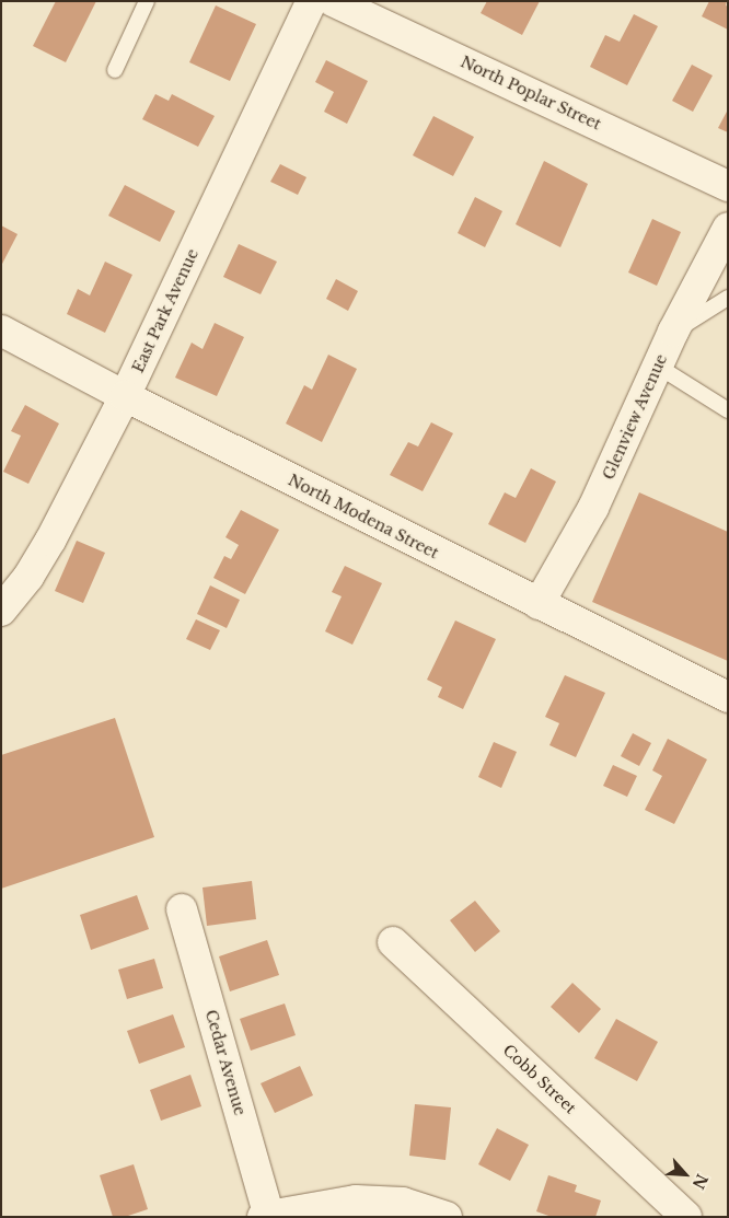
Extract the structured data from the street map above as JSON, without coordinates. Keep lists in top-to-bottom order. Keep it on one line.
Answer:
{"streets":{"street":["North Poplar Street","East Park Avenue","Glenview Avenue","North Modena Street","Cedar Avenue","Cobb Street"]},"crossings":[["East Park Avenue","North Modena Street"],["Glenview Avenue","North Modena Street"]],"north":"bottom right"}
